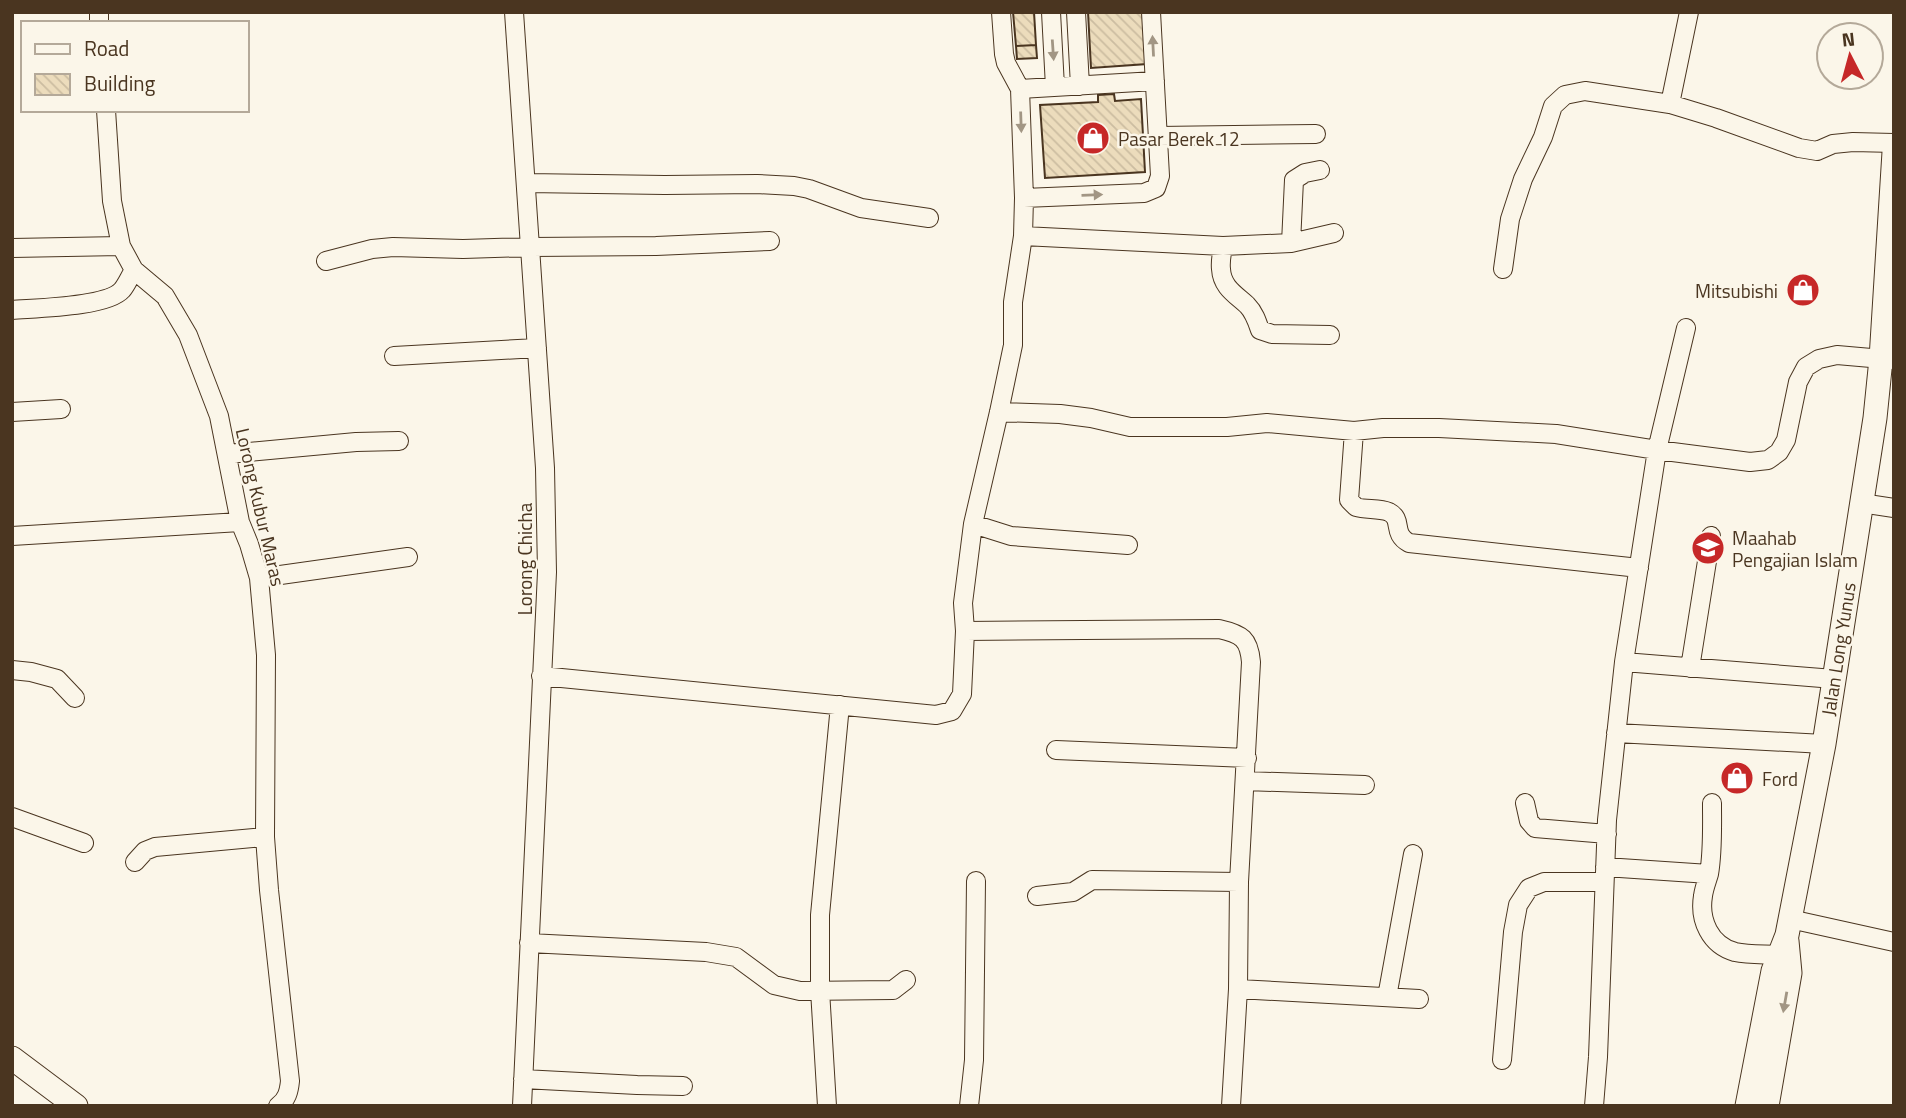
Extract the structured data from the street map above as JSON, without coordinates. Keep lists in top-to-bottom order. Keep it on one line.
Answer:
{"streets":{"main road":["Jalan Long Yunus"],"street":["Lorong Kubur Maras","Lorong Chicha"]},"places":{"shop":["Pasar Berek 12","Mitsubishi","Ford"],"school or university":["Maahab Pengajian Islam"]},"legend":["Road","Building"],"north":"top"}
